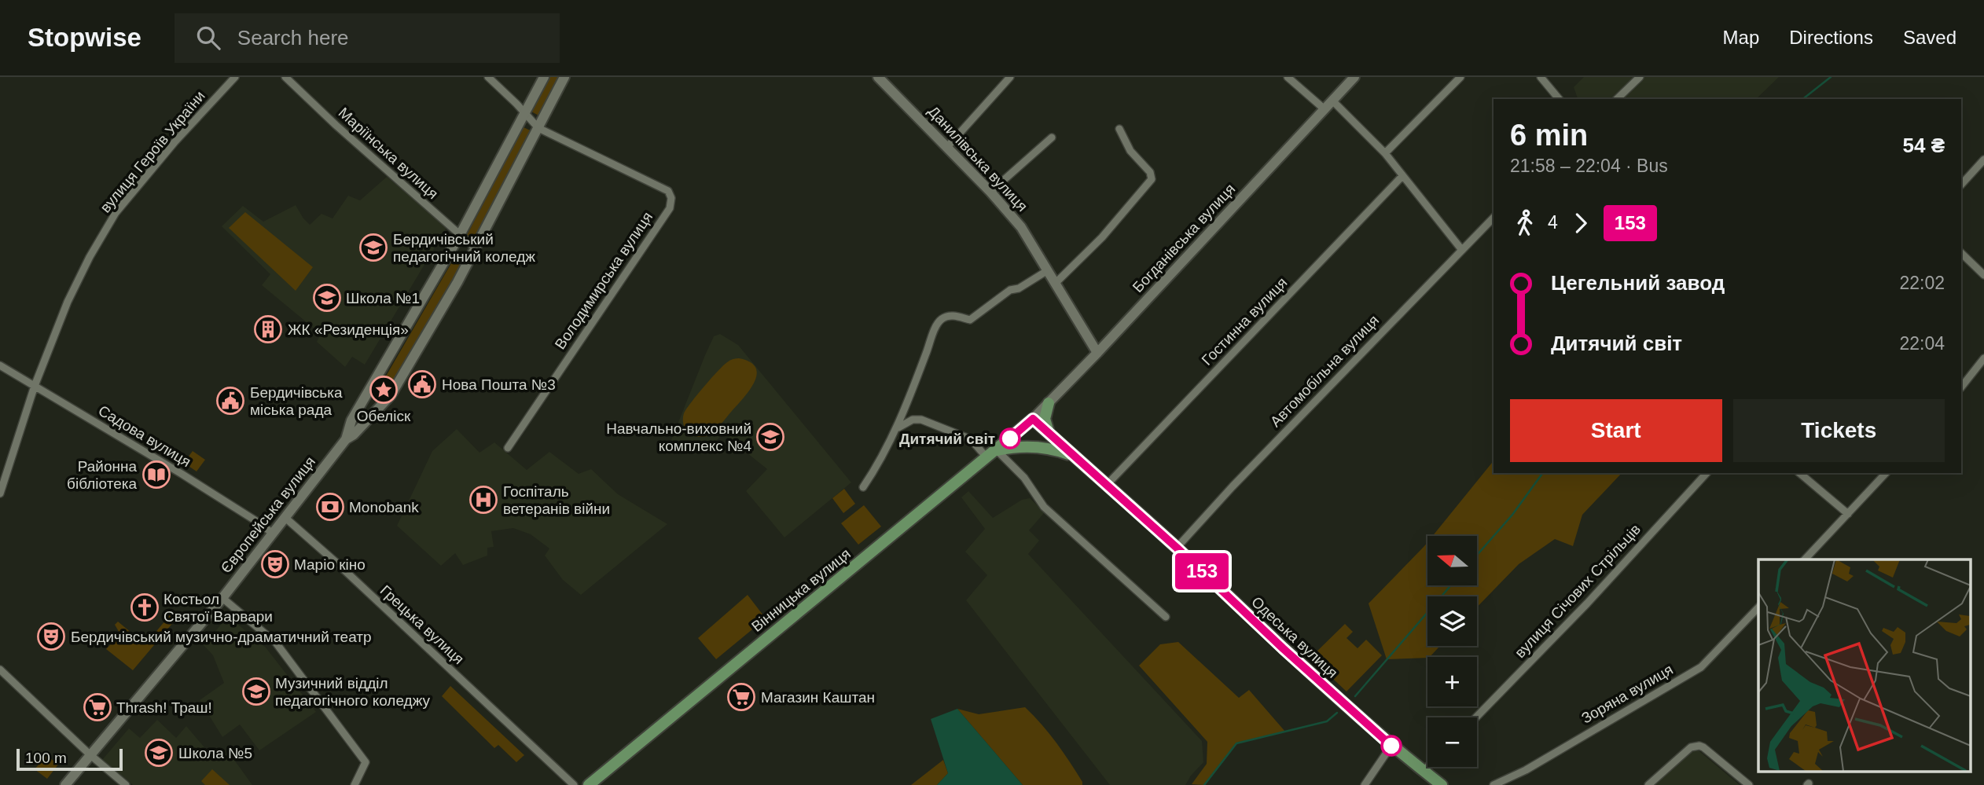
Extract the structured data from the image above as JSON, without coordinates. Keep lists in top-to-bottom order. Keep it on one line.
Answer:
{"streets":{"main road":["Вінницька вулиця","Одеська вулиця"],"street":["вулиця Героїв України","Маріїнська вулиця","Данилівська вулиця","Богданівська вулиця","Володимирська вулиця","Гостинна вулиця","Автомобільна вулиця","Садова вулиця","Європейська вулиця","вулиця Січових Стрільців","Грецька вулиця","Зоряна вулиця"]},"crossings":[["вулиця Героїв України","Садова вулиця"],["Маріїнська вулиця","Європейська вулиця"],["Данилівська вулиця","Богданівська вулиця"],["Богданівська вулиця","Вінницька вулиця"],["Богданівська вулиця","Одеська вулиця"],["Володимирська вулиця","Європейська вулиця"],["Гостинна вулиця","Одеська вулиця"],["Автомобільна вулиця","Одеська вулиця"],["Садова вулиця","Європейська вулиця"],["Європейська вулиця","Грецька вулиця"],["Вінницька вулиця","Одеська вулиця"]],"places":{"school or university":["Бердичівський педагогічний коледж","Школа №1","Навчально-виховний комплекс №4","Музичний відділ педагогічного коледжу","Школа №5"],"building":["ЖК «Резиденція»"],"public building":["Нова Пошта №3","Бердичівська міська рада"],"place":["Обеліск"],"other":["Дитячий світ"],"library":["Районна бібліотека"],"hospital":["Госпіталь ветеранів війни"],"bank":["Monobank"],"theatre":["Маріо кіно","Бердичівський музично-драматичний театр"],"church":["Костьол Святої Варвари"],"supermarket":["Магазин Каштан","Thrash! Траш!"]},"lines":["bus line 153"],"scale_bar":"100 m","north":"left","page":{"header":"Stopwise","search":"Search here","nav":["Map","Directions","Saved"],"on_map":"153","heading":["6 min","21:58 – 22:04 · Bus","54 ₴"],"legs":["4","153"],"list":[{"name":"Цегельний завод","value":"22:02"},{"name":"Дитячий світ","value":"22:04"}],"buttons":["Start","Tickets"],"map_buttons":["+","−"],"scale":"100 m"}}
